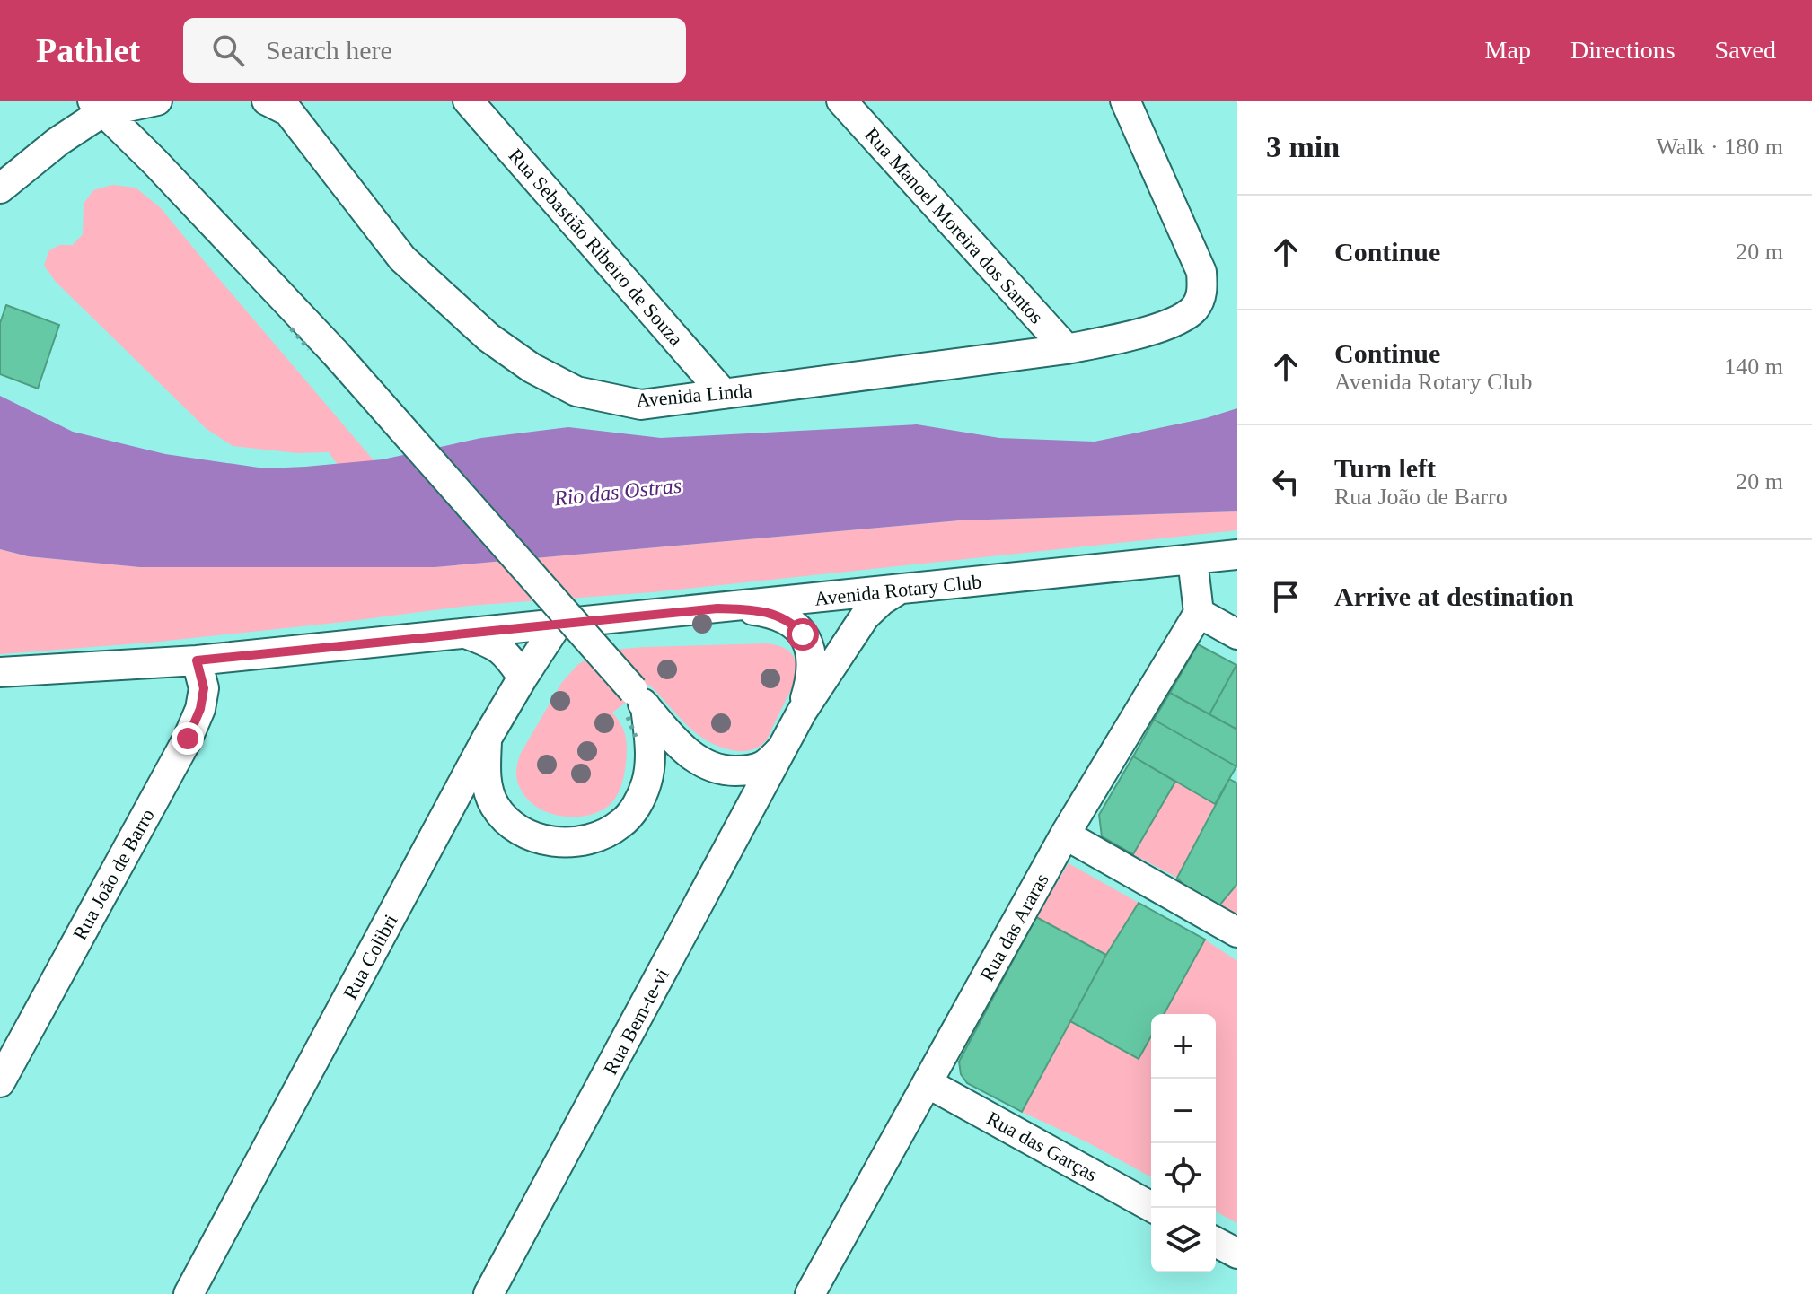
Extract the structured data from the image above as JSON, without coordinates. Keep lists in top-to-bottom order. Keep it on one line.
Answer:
{"streets":{"street":["Rua Manoel Moreira dos Santos","Rua Sebastião Ribeiro de Souza","Avenida Linda","Avenida Rotary Club","Rua João de Barro","Rua das Araras","Rua Colibri","Rua Bem-te-vi","Rua das Garças"]},"crossings":[["Rua Manoel Moreira dos Santos","Avenida Linda"],["Rua Sebastião Ribeiro de Souza","Avenida Linda"],["Avenida Rotary Club","Rua João de Barro"],["Avenida Rotary Club","Rua Colibri"],["Rua das Araras","Rua das Garças"]],"water":["Rio das Ostras"],"page":{"header":"Pathlet","search":"Search here","nav":["Map","Directions","Saved"],"heading":["3 min","Walk · 180 m"],"list":[["Continue","20 m"],["Continue","Avenida Rotary Club","140 m"],["Turn left","Rua João de Barro","20 m"],"Arrive at destination"],"map_buttons":["+","−"]}}
